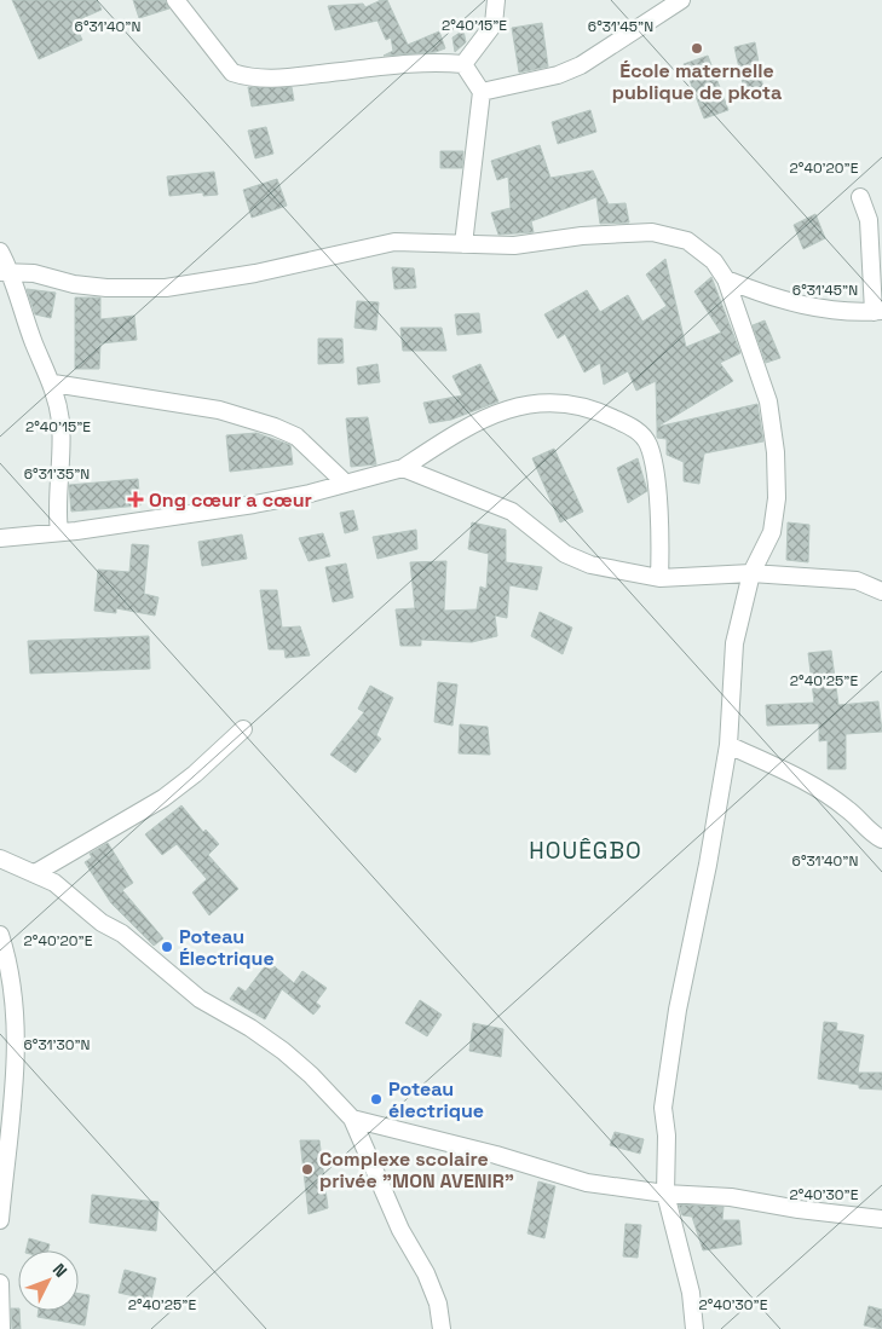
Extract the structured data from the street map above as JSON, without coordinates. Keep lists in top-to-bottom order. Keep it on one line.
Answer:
{"districts":["HOUÊGBO"],"places":{"other":["École maternelle publique de pkota","Poteau Électrique","Poteau électrique","Complexe scolaire privée \"MON AVENIR\""],"health":["Ong cœur a cœur"]},"north":"top right","coordinates":["2°40'15\"E","6°31'40\"N","6°31'45\"N","2°40'20\"E","6°31'35\"N","2°40'25\"E","6°31'30\"N","2°40'30\"E"]}
